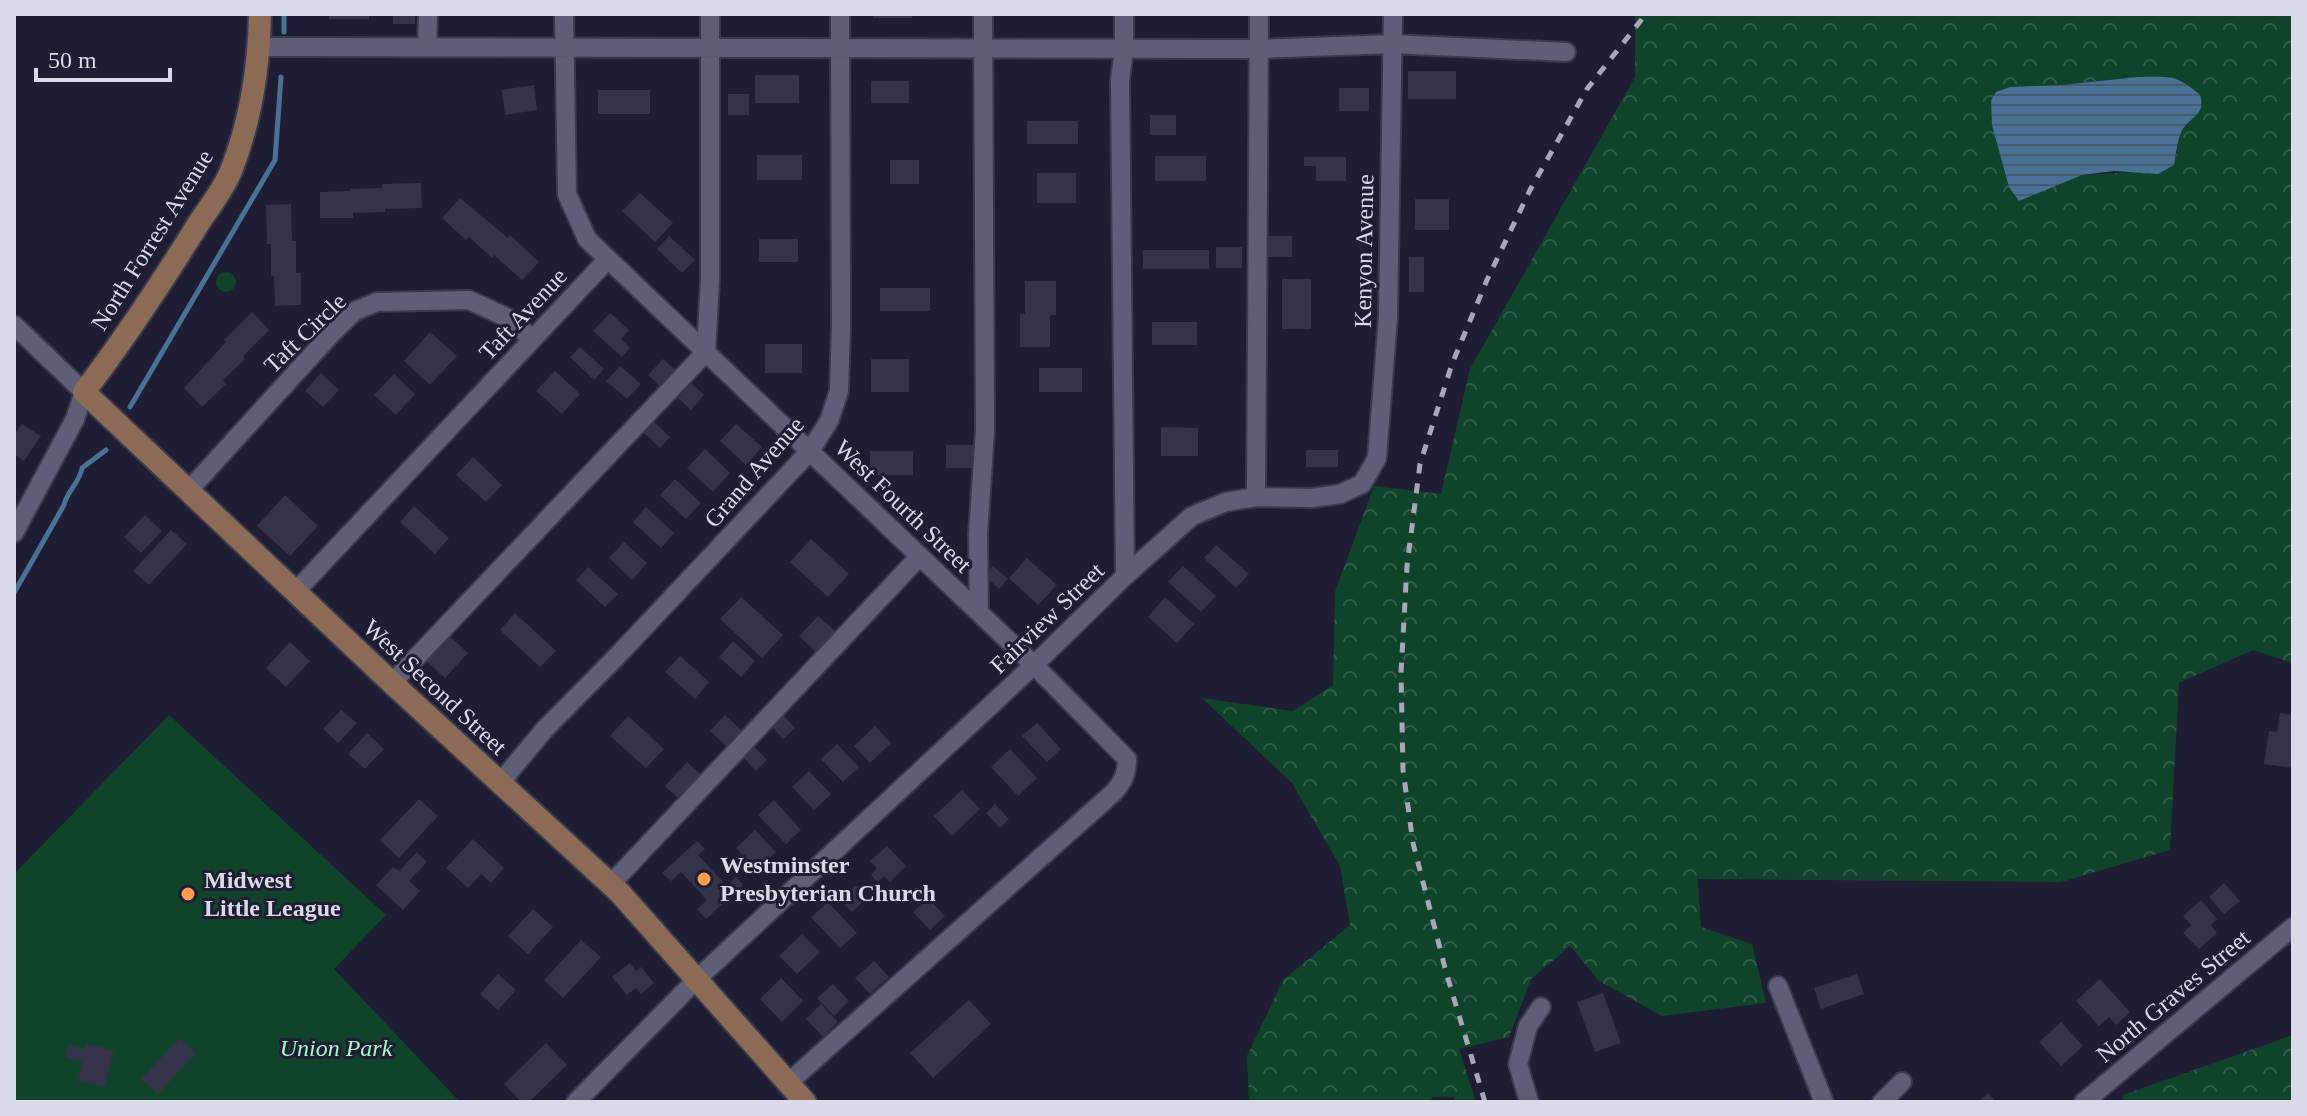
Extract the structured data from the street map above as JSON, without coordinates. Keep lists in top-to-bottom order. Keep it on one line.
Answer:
{"streets":{"main road":["North Forrest Avenue","West Second Street"],"street":["Kenyon Avenue","Taft Avenue","Taft Circle","Grand Avenue","West Fourth Street","Fairview Street","North Graves Street"]},"crossings":[["North Forrest Avenue","West Second Street"],["Taft Avenue","Taft Circle"],["Taft Avenue","West Fourth Street"],["Taft Avenue","West Second Street"],["Taft Circle","West Second Street"],["Grand Avenue","West Fourth Street"],["Grand Avenue","West Second Street"],["West Fourth Street","Fairview Street"],["West Fourth Street","West Second Street"],["Fairview Street","West Second Street"]],"parks":["Union Park"],"places":["Westminster Presbyterian Church","Midwest Little League"],"scale_bar":"50 m"}
